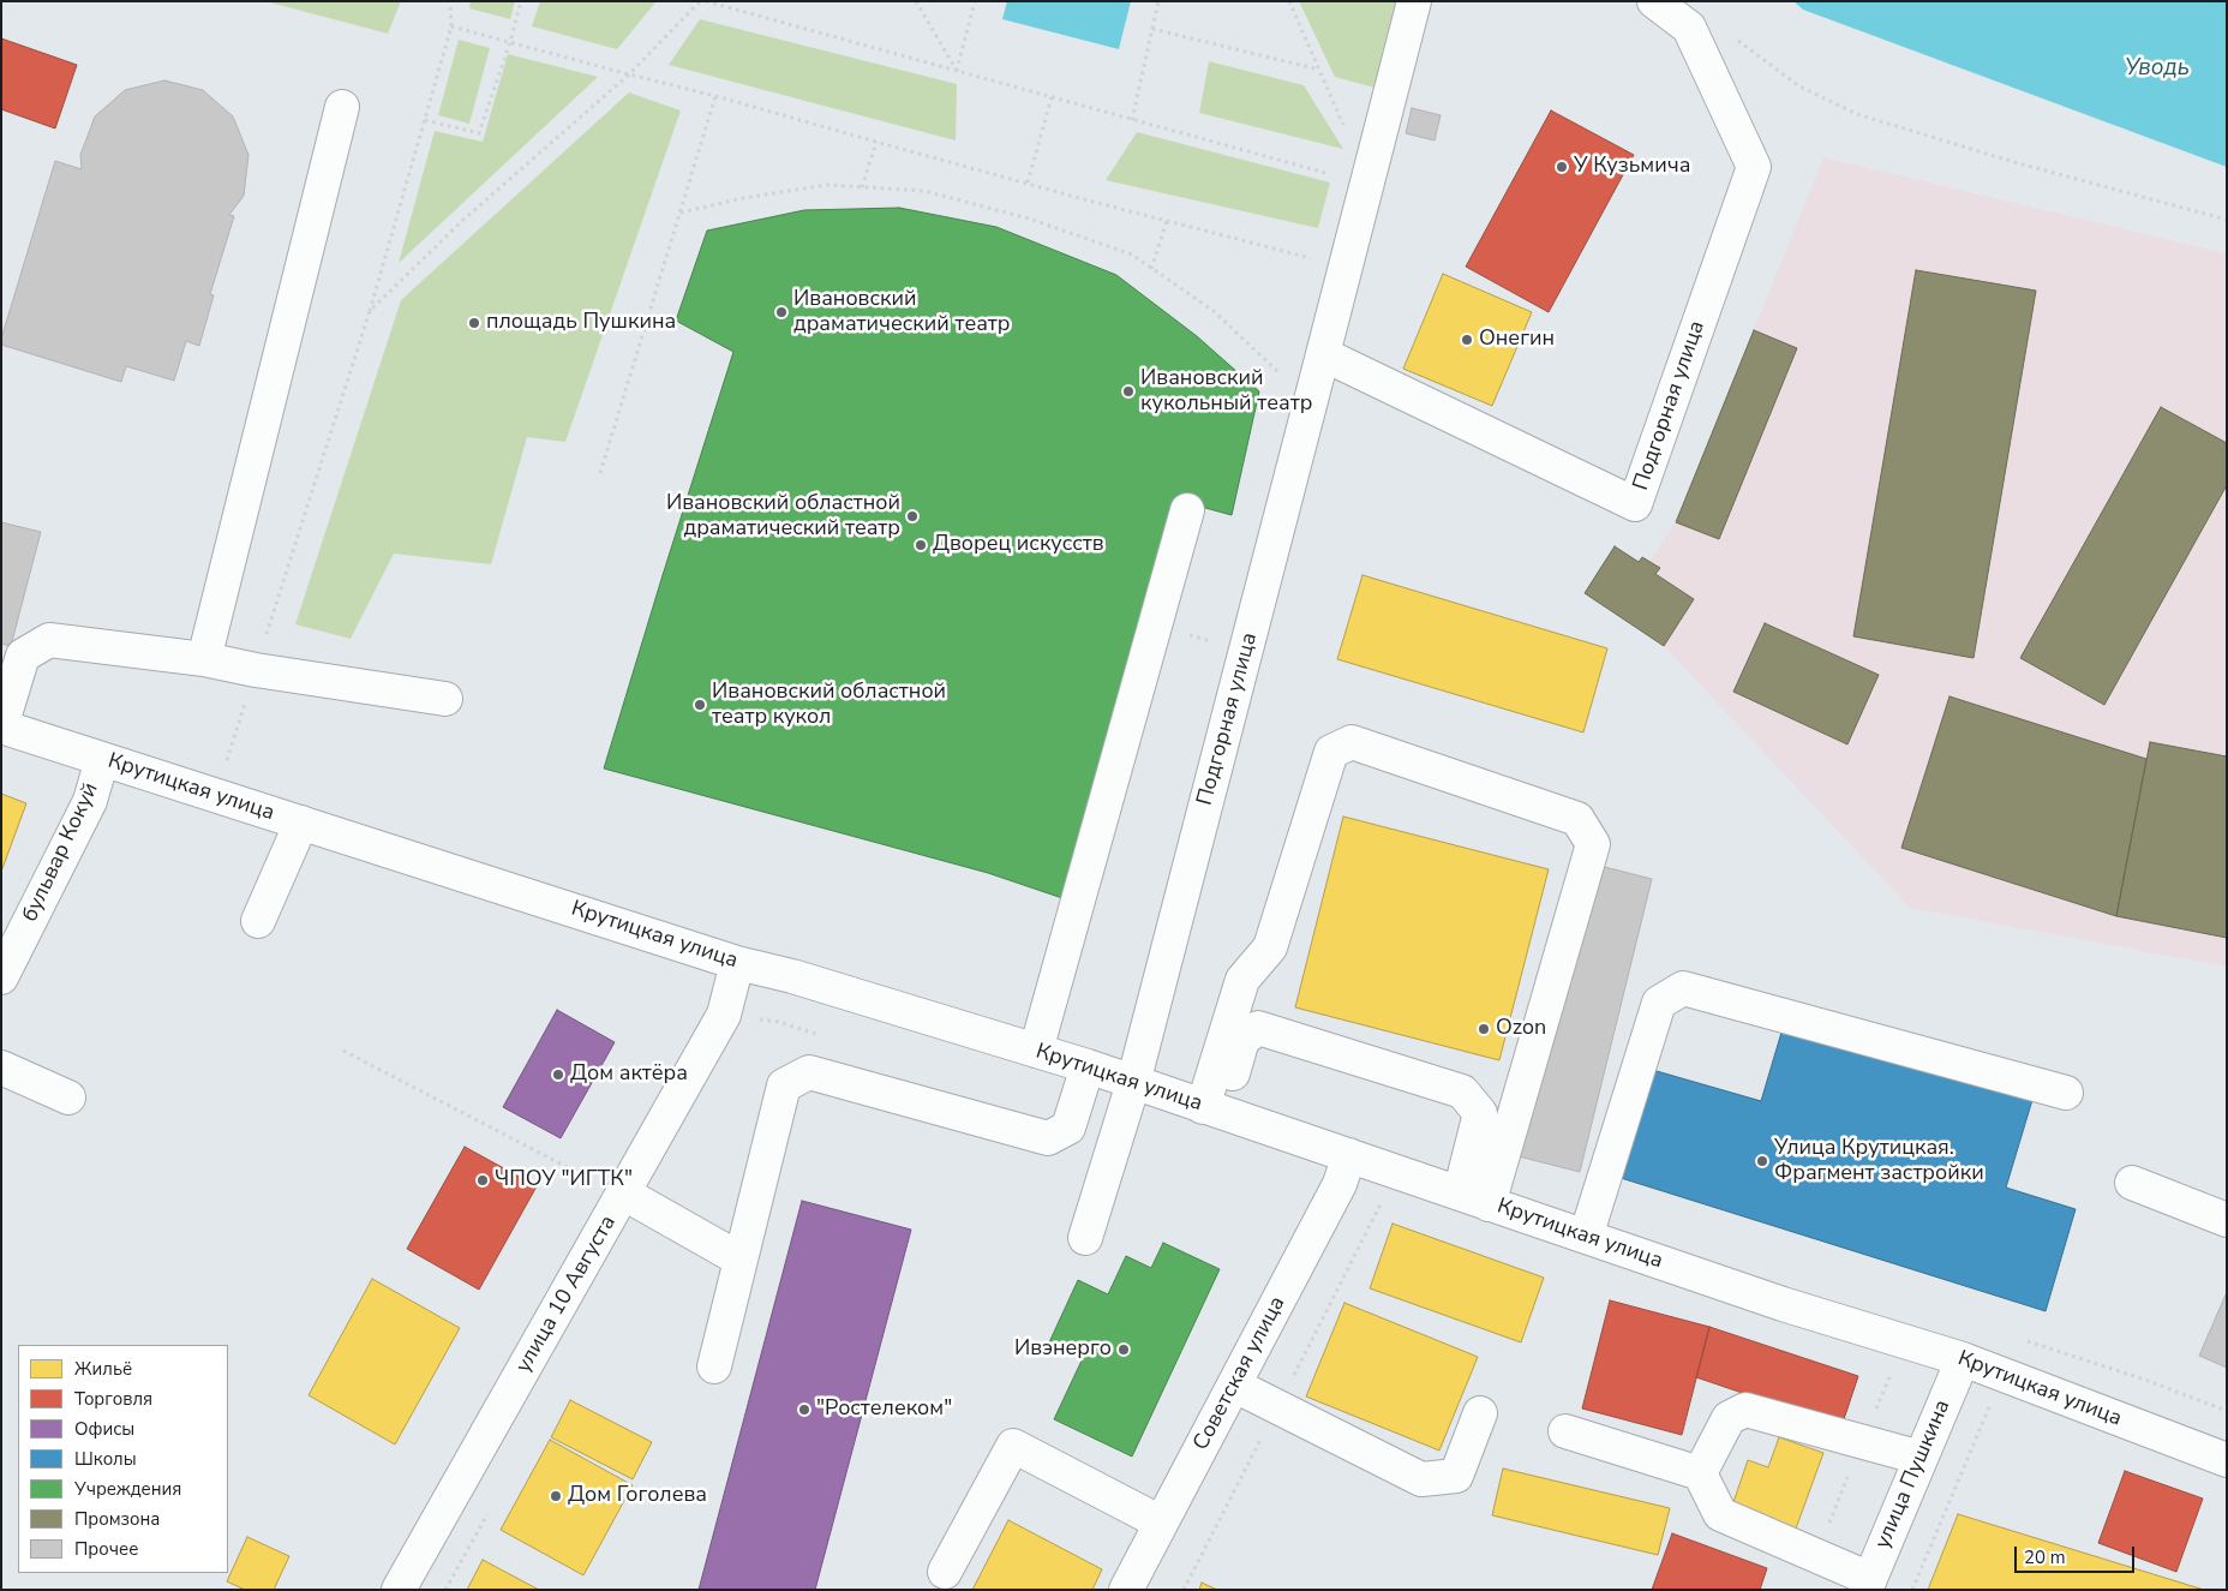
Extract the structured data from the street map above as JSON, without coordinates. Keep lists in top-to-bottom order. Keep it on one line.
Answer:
{"streets":{"street":["Подгорная улица","Крутицкая улица","бульвар Кокуй","улица 10 Августа","Советская улица","улица Пушкина"]},"crossings":[["Подгорная улица","Крутицкая улица"],["Крутицкая улица","бульвар Кокуй"],["Крутицкая улица","улица 10 Августа"],["Крутицкая улица","Советская улица"],["Крутицкая улица","улица Пушкина"]],"water":["Уводь"],"places":["У Кузьмича","Ивановский драматический театр","площадь Пушкина","Онегин","Ивановский кукольный театр","Ивановский областной драматический театр","Дворец искусств","Ивановский областной театр кукол","Ozon","Дом актёра","Улица Крутицкая. Фрагмент застройки","ЧПОУ \"ИГТК\"","Ивэнерго","\"Ростелеком\"","Дом Гоголева"],"legend":["Жильё","Торговля","Офисы","Школы","Учреждения","Промзона","Прочее"],"scale_bar":"20 m"}
